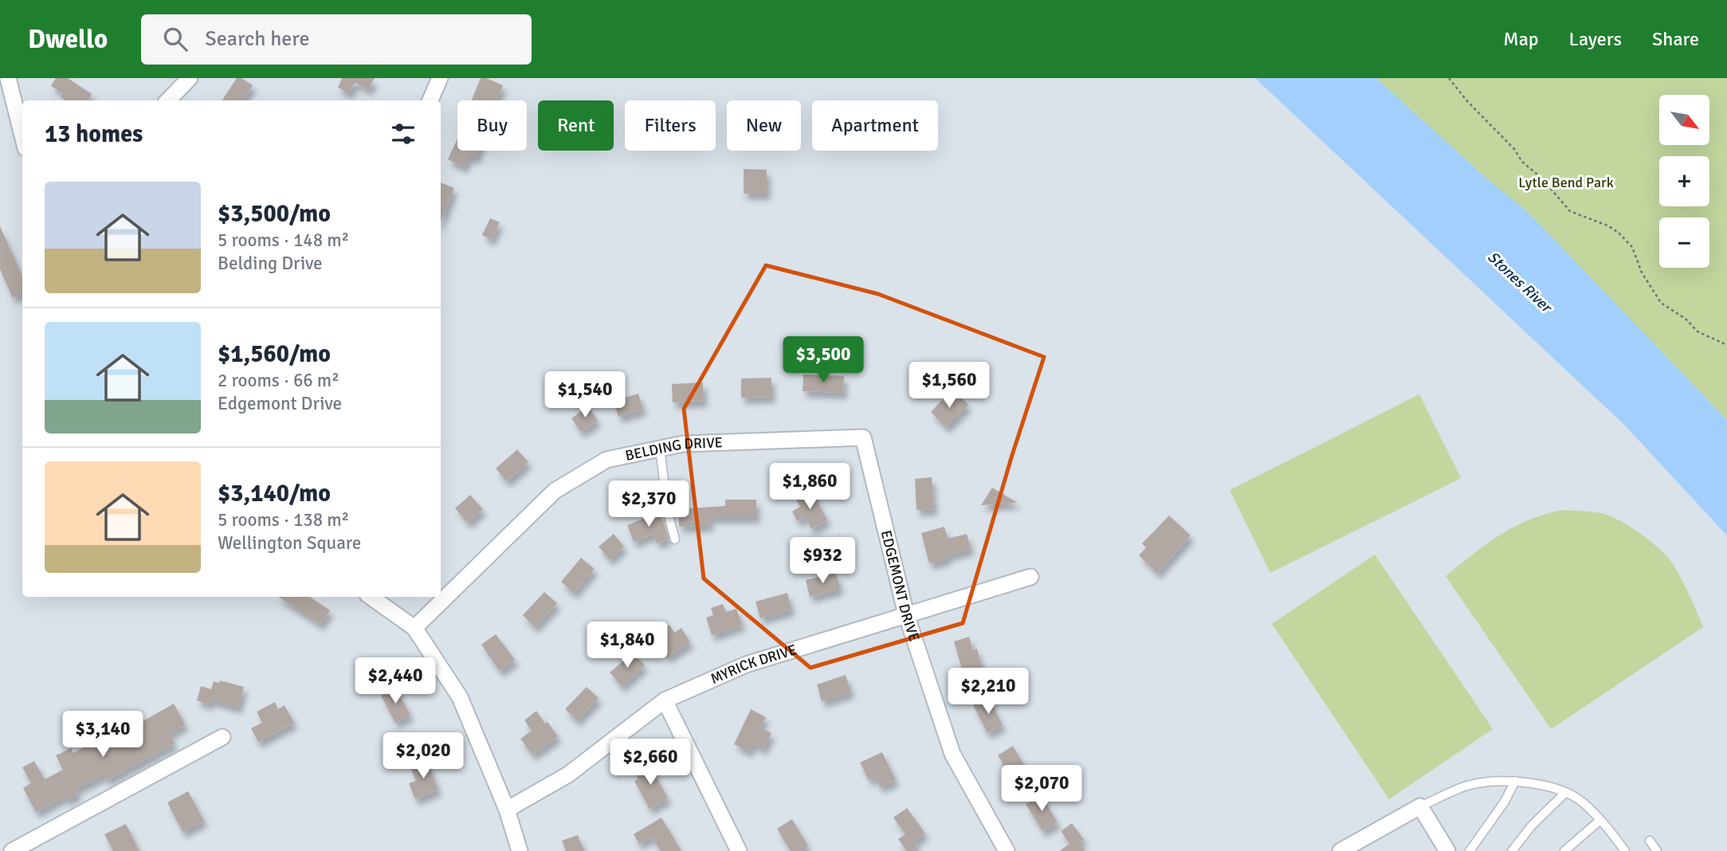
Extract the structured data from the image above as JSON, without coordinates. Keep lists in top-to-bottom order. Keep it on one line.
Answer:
{"streets":{"street":["BELDING DRIVE","EDGEMONT DRIVE","MYRICK DRIVE"]},"crossings":[["BELDING DRIVE","EDGEMONT DRIVE"],["EDGEMONT DRIVE","MYRICK DRIVE"]],"water":["Stones River"],"parks":["Lytle Bend Park"],"north":"bottom right","page":{"header":"Dwello","search":"Search here","nav":["Map","Layers","Share"],"map_buttons":["+","−"],"chip":["Buy","Rent","Filters","New","Apartment"],"heading":"13 homes","list":[{"name":"$3,500/mo","note":"5 rooms · 148 m² · Belding Drive"},{"name":"$1,560/mo","note":"2 rooms · 66 m² · Edgemont Drive"},{"name":"$3,140/mo","note":"5 rooms · 138 m² · Wellington Square"}],"price":["$3,500","$1,560","$1,540","$1,860","$2,370","$932","$1,840","$2,440","$2,210","$3,140","$2,020","$2,660","$2,070"]}}
